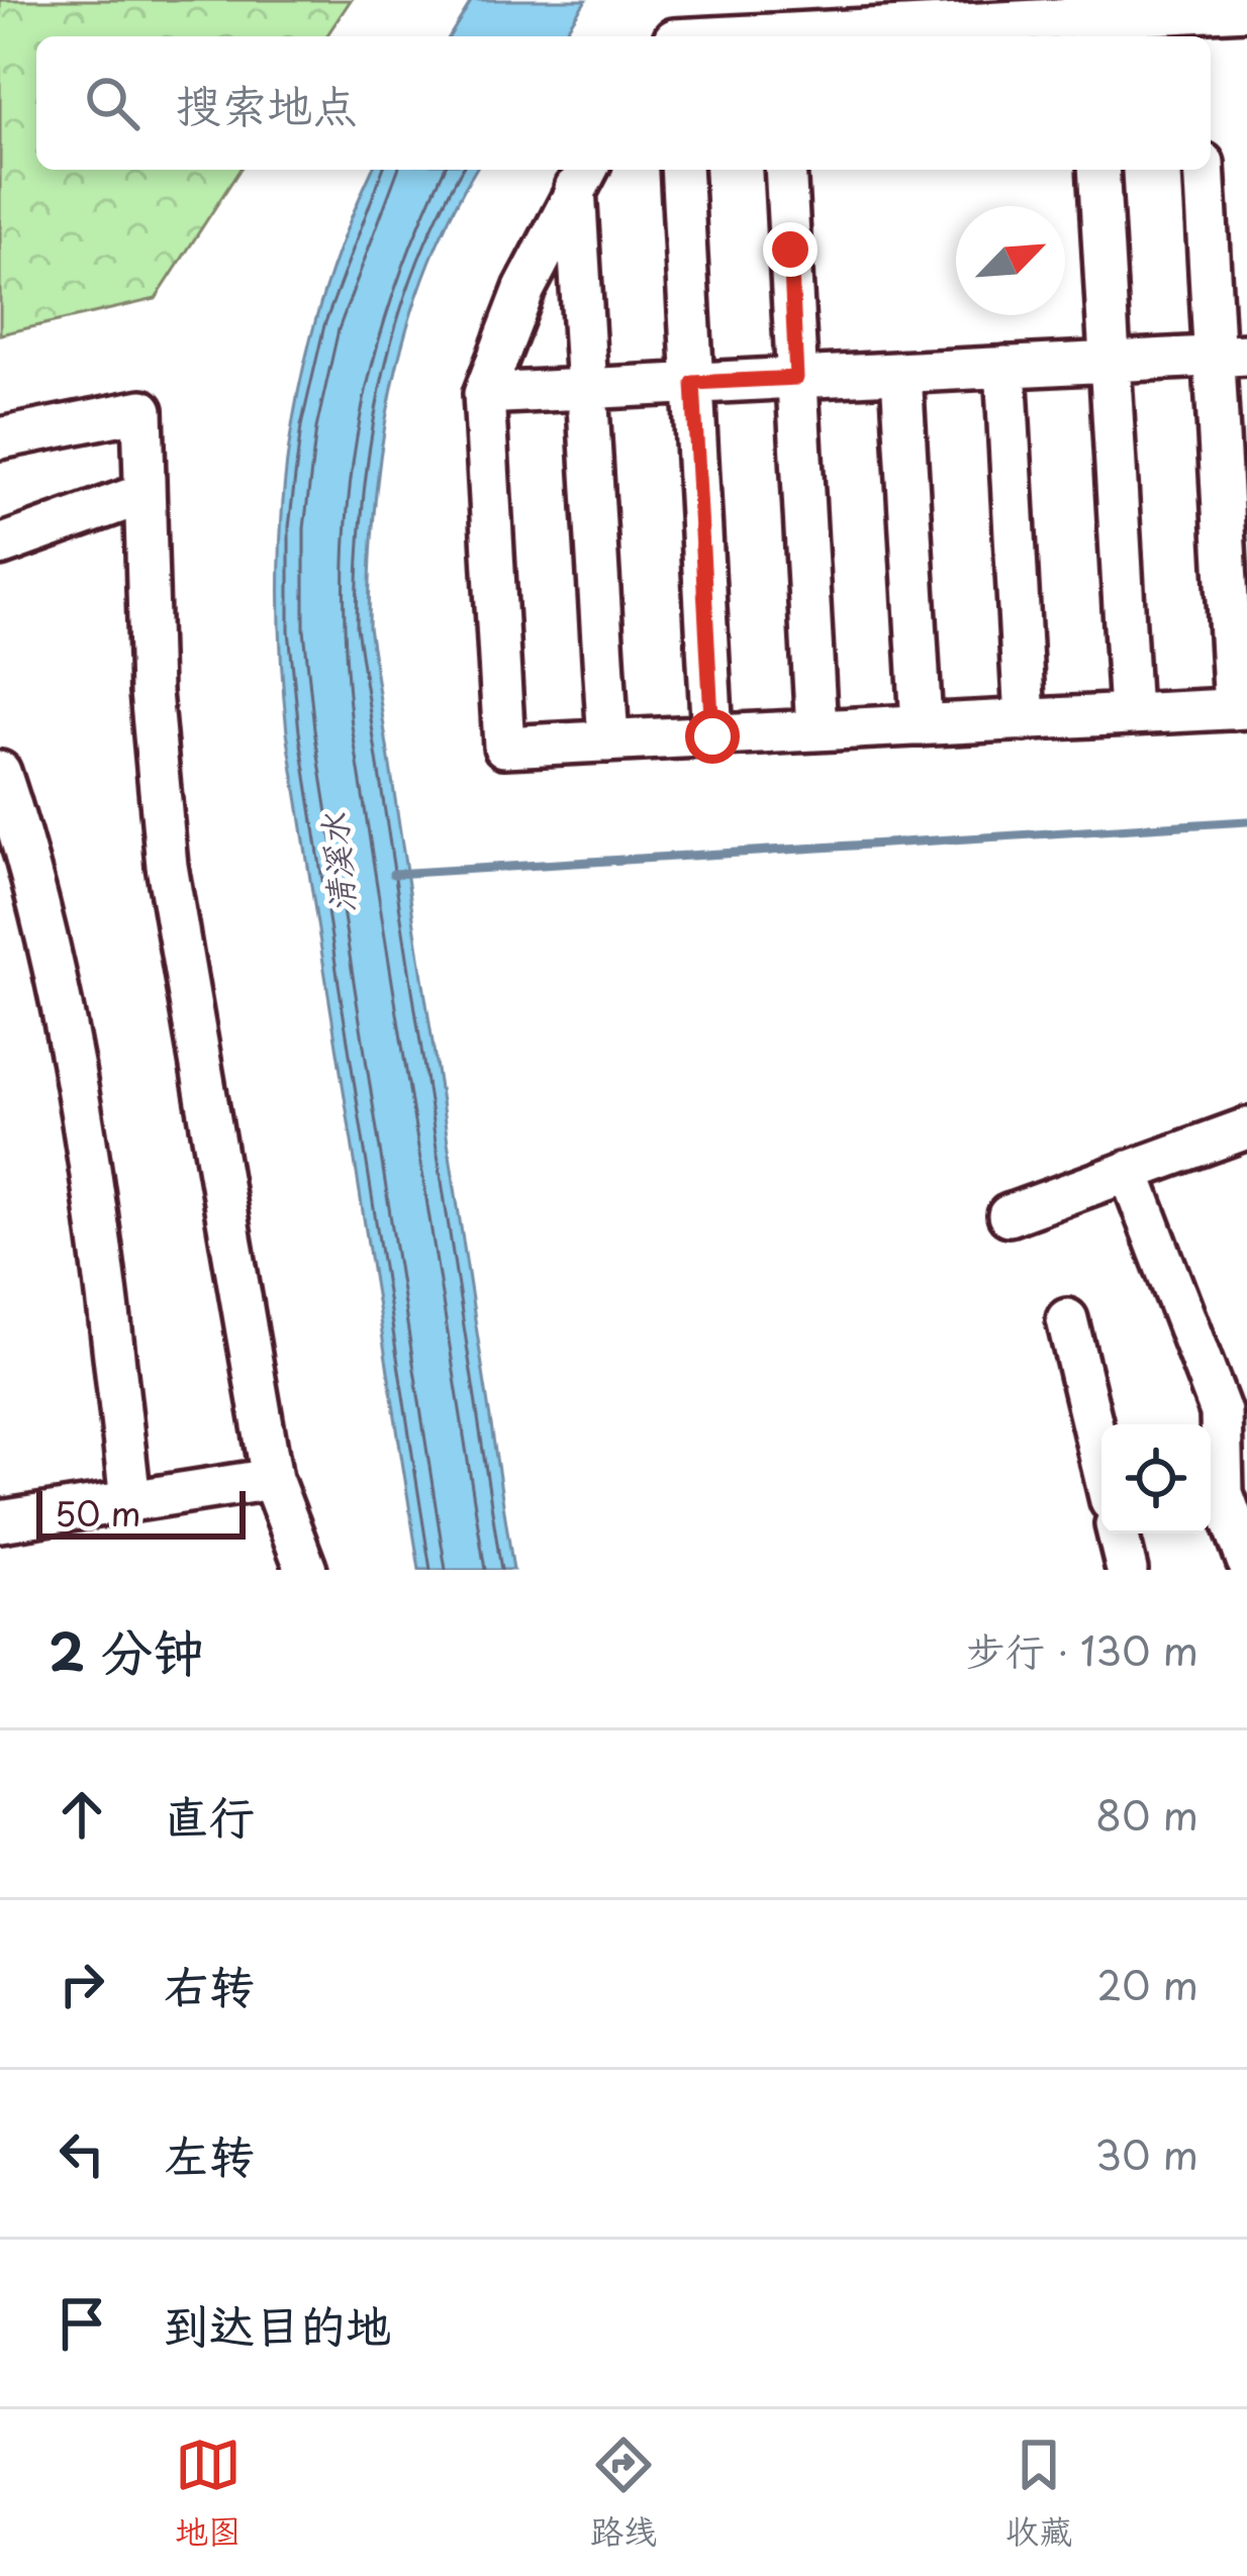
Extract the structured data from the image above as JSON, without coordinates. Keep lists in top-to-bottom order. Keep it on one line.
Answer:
{"water":["清溪水"],"scale_bar":"50 m","north":"top right","page":{"search":"搜索地点","scale":"50 m","heading":["2 分钟","步行 · 130 m"],"list":[["直行","80 m"],["右转","20 m"],["左转","30 m"],"到达目的地"],"nav":["地图","路线","收藏"]}}
